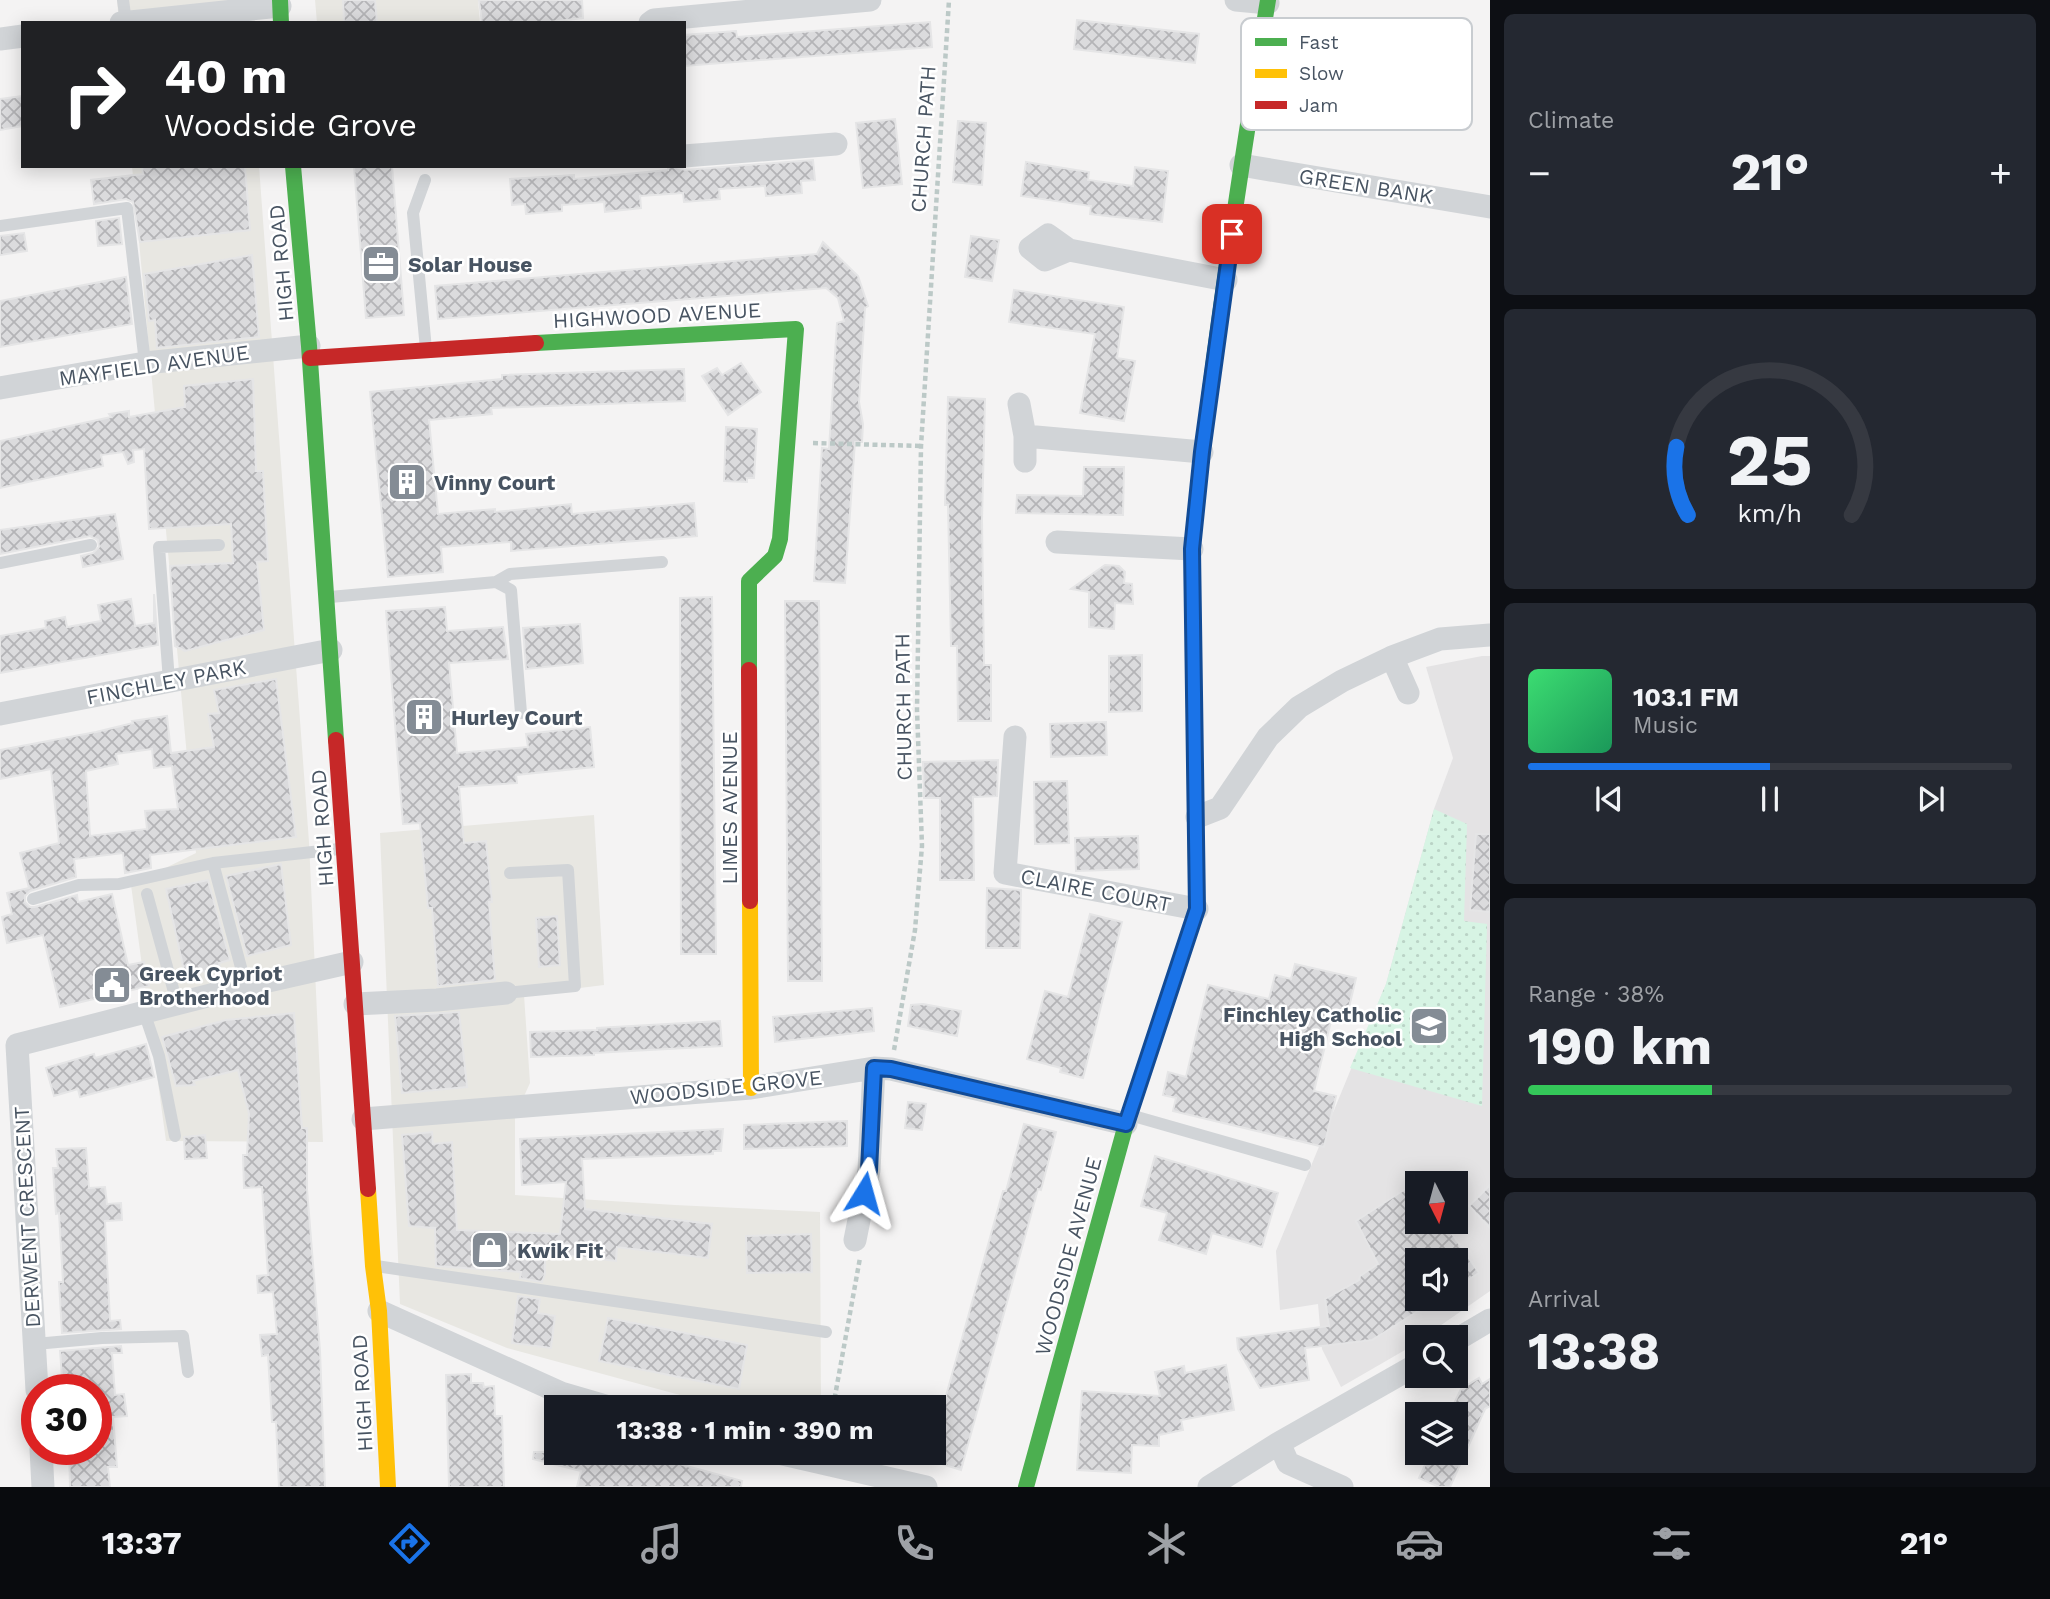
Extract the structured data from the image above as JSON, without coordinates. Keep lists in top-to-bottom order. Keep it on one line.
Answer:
{"streets":{"street":["GREEN BANK","HIGH ROAD","HIGHWOOD AVENUE","MAYFIELD AVENUE","FINCHLEY PARK","LIMES AVENUE","CLAIRE COURT","WOODSIDE GROVE","DERWENT CRESCENT","WOODSIDE AVENUE"],"path":["CHURCH PATH"]},"crossings":[["CHURCH PATH","WOODSIDE GROVE"],["GREEN BANK","WOODSIDE AVENUE"],["HIGH ROAD","HIGHWOOD AVENUE"],["HIGH ROAD","MAYFIELD AVENUE"],["HIGH ROAD","FINCHLEY PARK"],["HIGH ROAD","WOODSIDE GROVE"],["HIGHWOOD AVENUE","MAYFIELD AVENUE"],["HIGHWOOD AVENUE","LIMES AVENUE"],["LIMES AVENUE","WOODSIDE GROVE"],["CLAIRE COURT","WOODSIDE AVENUE"],["WOODSIDE GROVE","WOODSIDE AVENUE"]],"places":{"office":["Solar House"],"building":["Vinny Court","Hurley Court"],"public building":["Greek Cypriot Brotherhood"],"school or university":["Finchley Catholic High School"],"shop":["Kwik Fit"]},"legend":["Fast","Slow","Jam"],"north":"bottom","page":{"tile":["Climate",["Range · 38%","190 km"],["Arrival","13:38"]],"turn":["40 m","Woodside Grove"],"heat":["−","21°","+"],"song":["103.1 FM","Music"],"limit":"30","trip":"13:38 · 1 min · 390 m","tabs":["13:37","21°"],"gauge":["25","km/h"]}}
